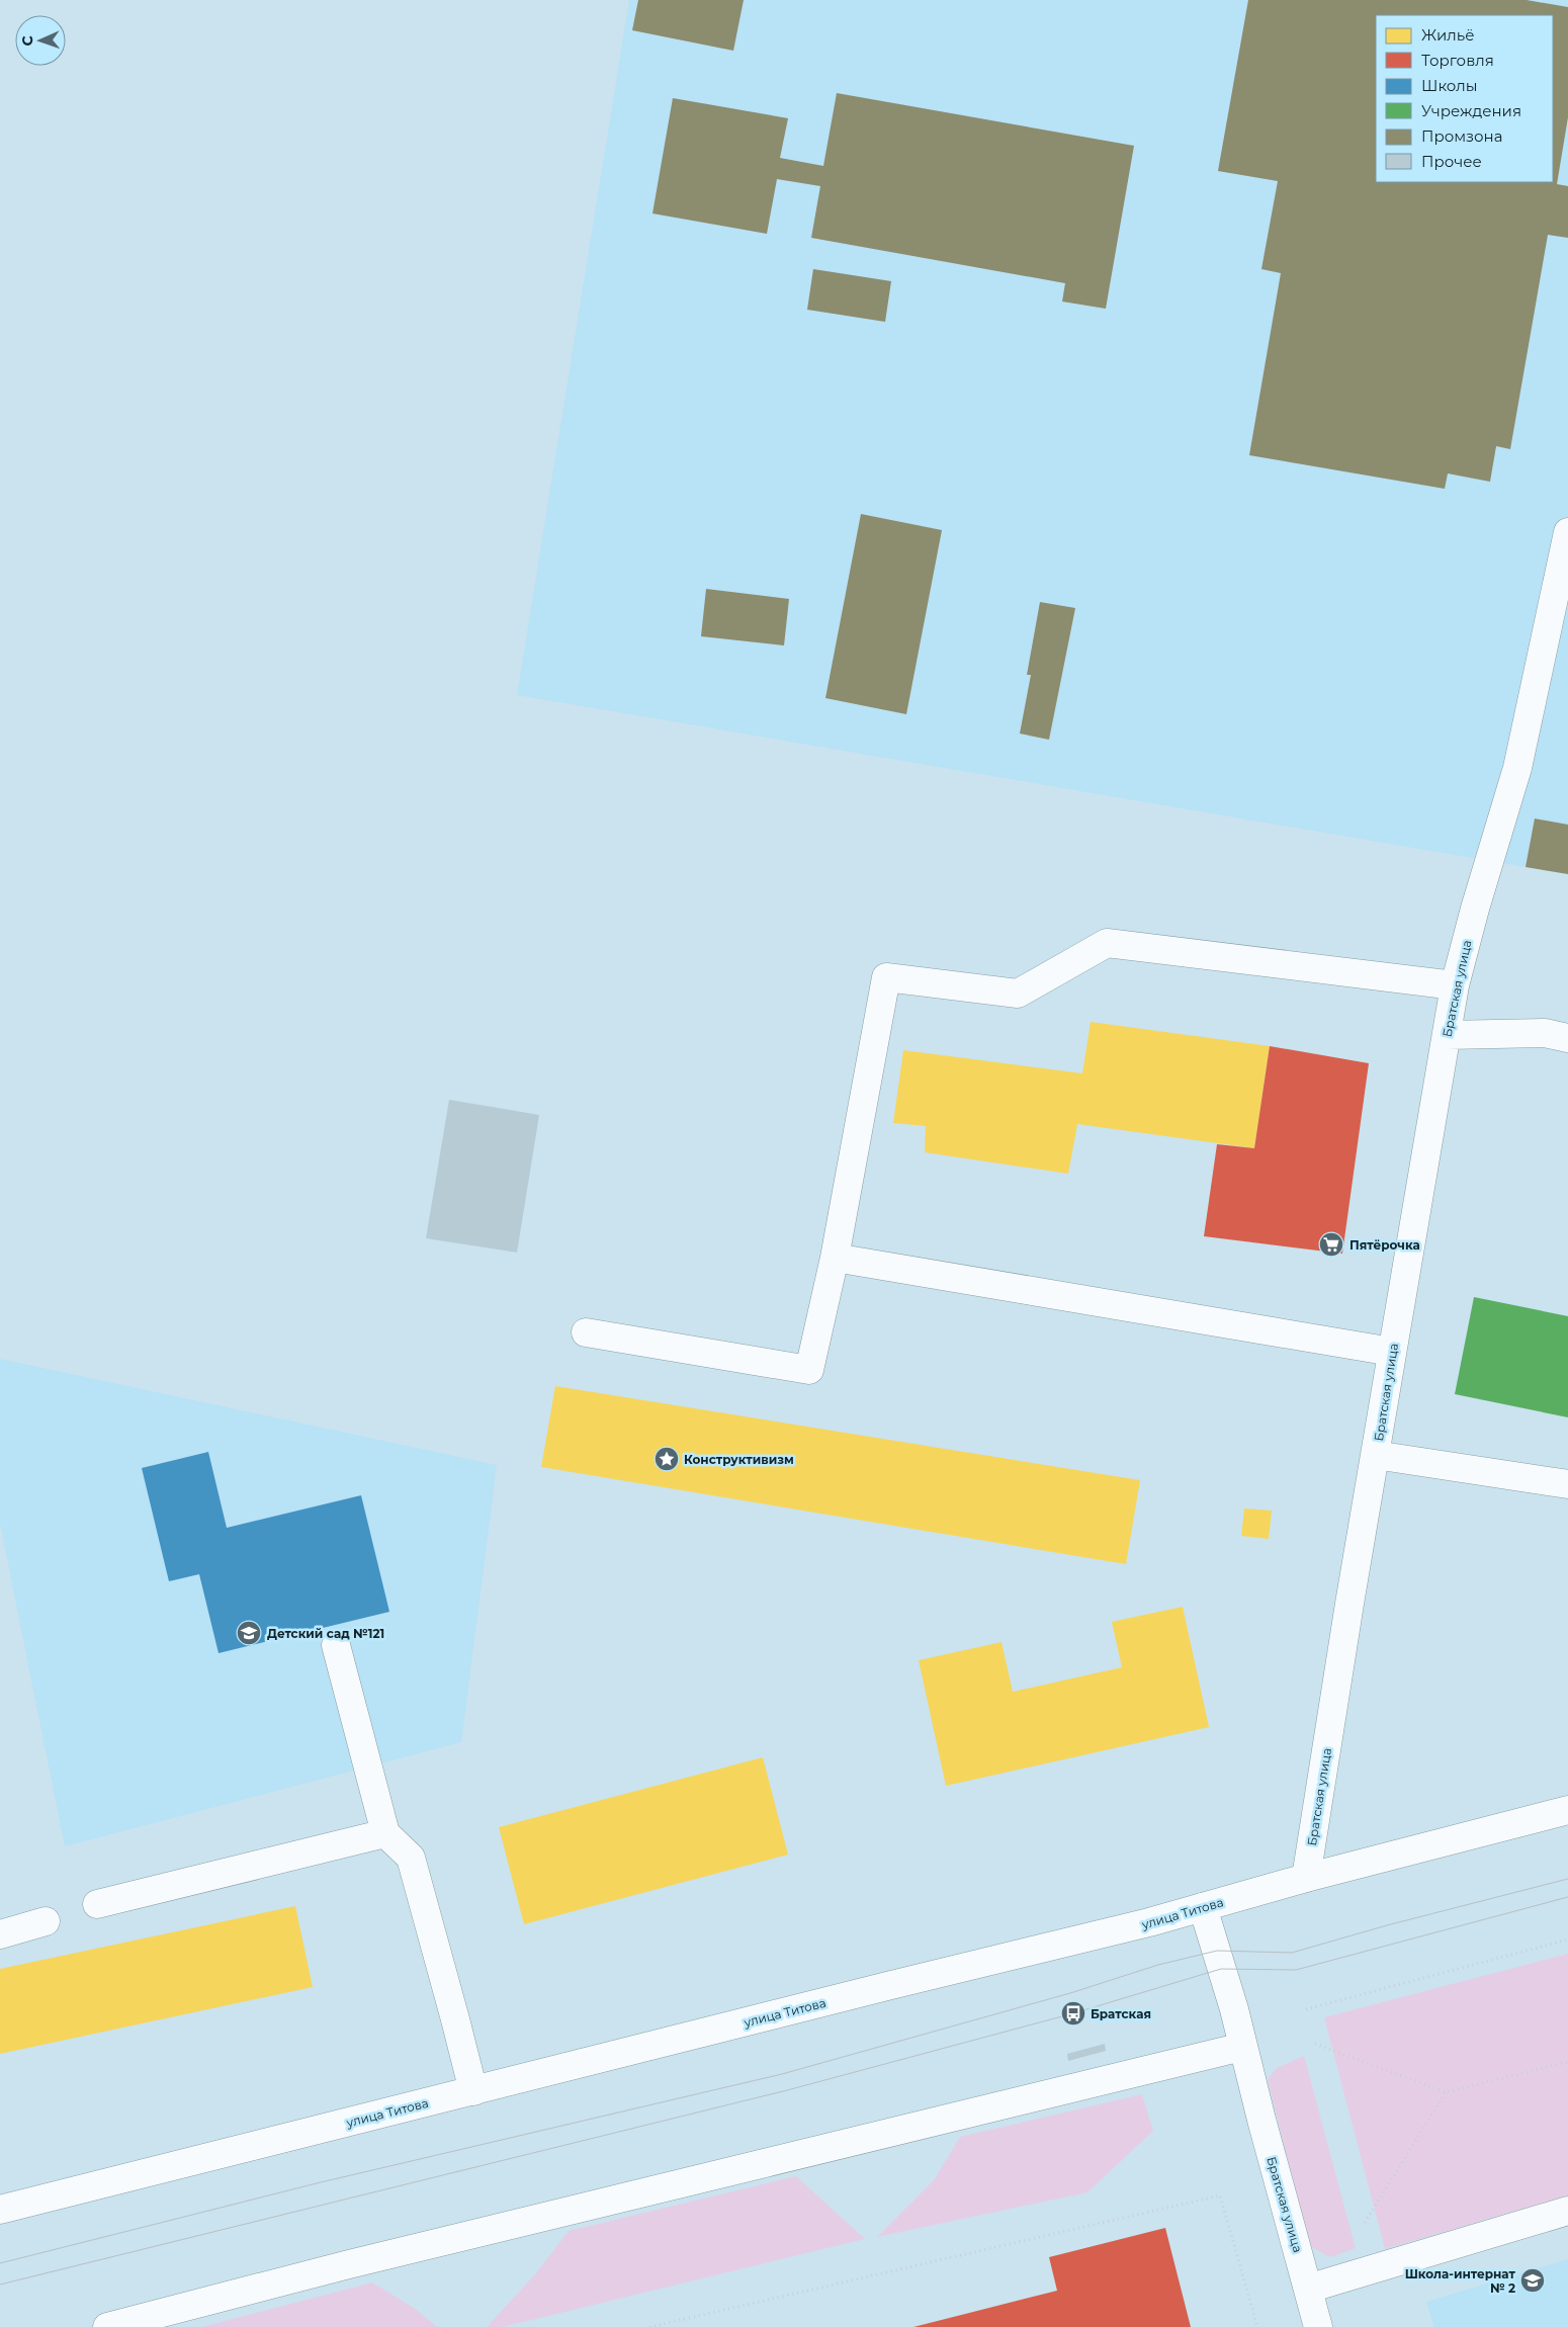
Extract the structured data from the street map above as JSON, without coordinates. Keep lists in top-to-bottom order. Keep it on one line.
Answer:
{"streets":{"main road":["Братская улица","улица Титова"]},"crossings":[["Братская улица","улица Титова"]],"places":{"supermarket":["Пятёрочка"],"place":["Конструктивизм"],"school or university":["Детский сад №121","Школа-интернат № 2"],"bus stop":["Братская"]},"legend":["Жильё","Торговля","Школы","Учреждения","Промзона","Прочее"],"north":"left"}
